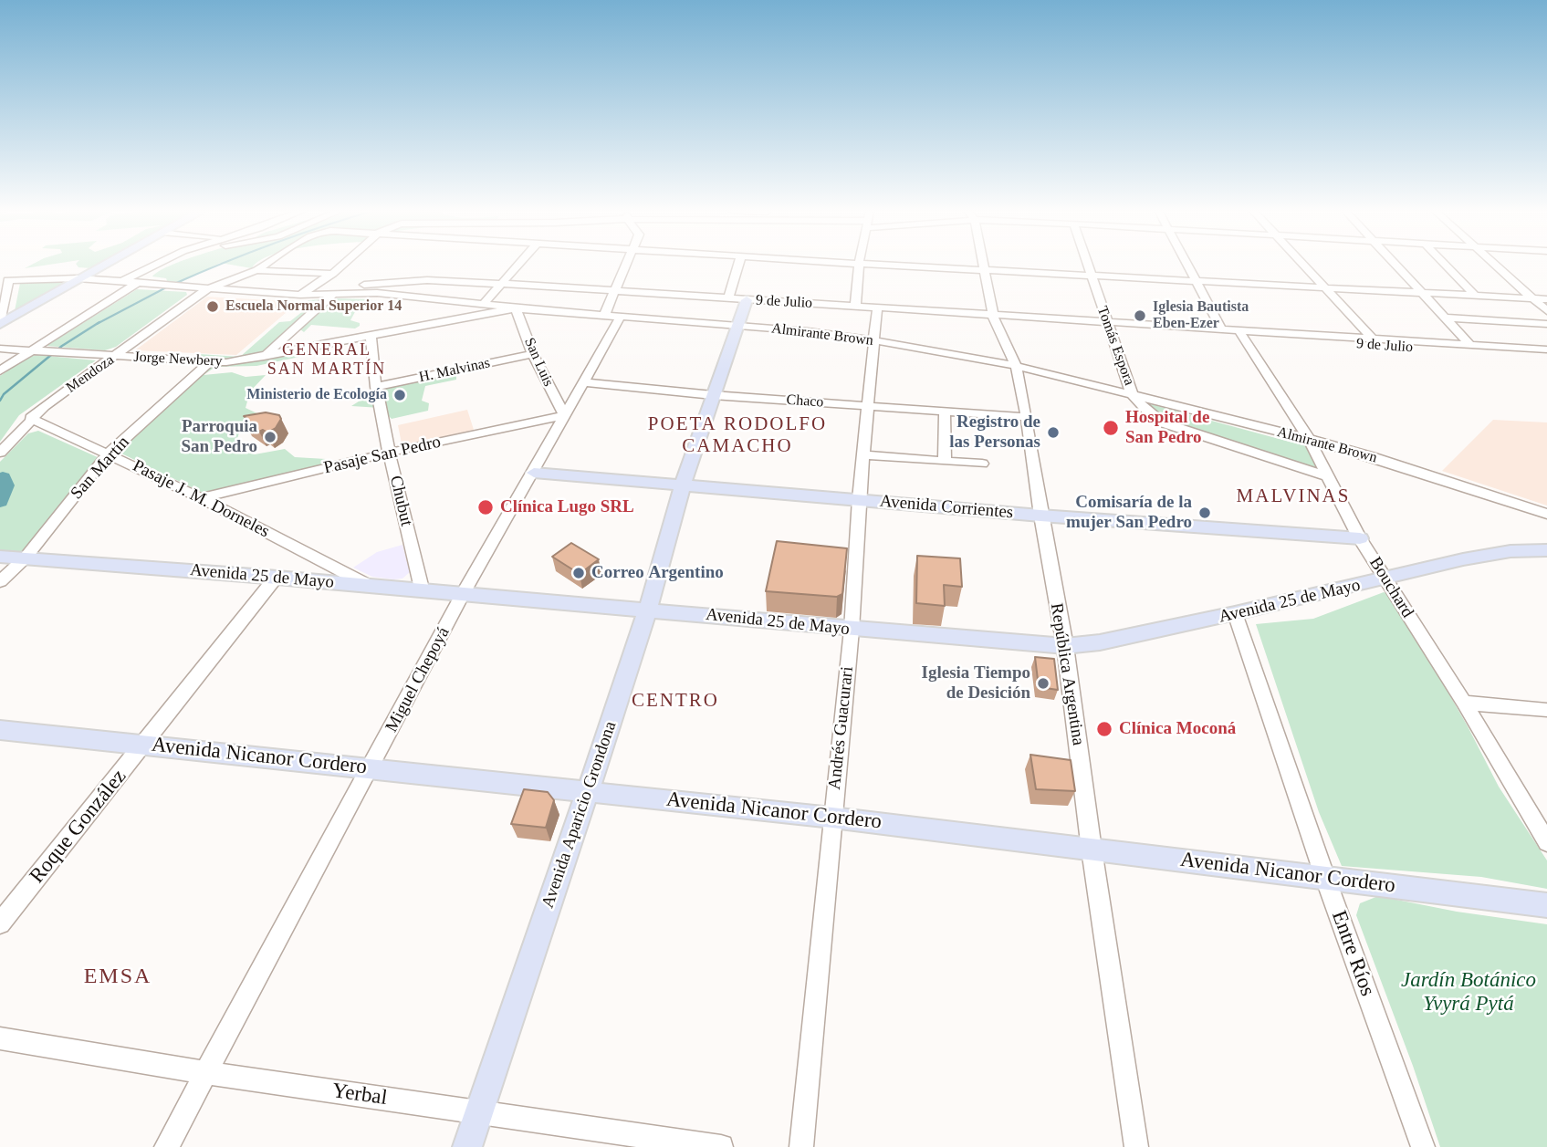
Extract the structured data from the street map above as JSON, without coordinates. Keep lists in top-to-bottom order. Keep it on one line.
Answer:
{"streets":{"main road":["Avenida Corrientes","Avenida 25 de Mayo","Avenida Nicanor Cordero","Avenida Aparicio Grondona"],"street":["9 de Julio","Almirante Brown","Tomás Espora","Jorge Newbery","San Luis","H. Malvinas","Mendoza","Chaco","Pasaje San Pedro","San Martín","Pasaje J. M. Dorneles","Chubut","Bouchard","República Argentina","Miguel Chepoyá","Andrés Guacurari","Roque González","Entre Ríos","Yerbal"]},"crossings":[["9 de Julio","Almirante Brown"],["9 de Julio","Tomás Espora"],["9 de Julio","Bouchard"],["9 de Julio","República Argentina"],["9 de Julio","Andrés Guacurari"],["9 de Julio","Avenida Aparicio Grondona"],["Almirante Brown","Tomás Espora"],["Almirante Brown","Jorge Newbery"],["Almirante Brown","San Luis"],["Almirante Brown","Mendoza"],["Almirante Brown","Bouchard"],["Almirante Brown","República Argentina"],["Almirante Brown","Miguel Chepoyá"],["Almirante Brown","Andrés Guacurari"],["Almirante Brown","Avenida Aparicio Grondona"],["Jorge Newbery","San Luis"],["Jorge Newbery","Mendoza"],["Jorge Newbery","San Martín"],["Jorge Newbery","Chubut"],["San Luis","H. Malvinas"],["San Luis","Chaco"],["San Luis","Pasaje San Pedro"],["San Luis","Miguel Chepoyá"],["H. Malvinas","Chubut"],["Mendoza","Pasaje J. M. Dorneles"],["Chaco","República Argentina"],["Chaco","Miguel Chepoyá"],["Chaco","Andrés Guacurari"],["Chaco","Avenida Aparicio Grondona"],["Pasaje San Pedro","Pasaje J. M. Dorneles"],["Pasaje San Pedro","Chubut"],["Pasaje San Pedro","Miguel Chepoyá"],["San Martín","Pasaje J. M. Dorneles"],["San Martín","Avenida 25 de Mayo"],["Pasaje J. M. Dorneles","Avenida 25 de Mayo"],["Chubut","Avenida 25 de Mayo"],["Avenida Corrientes","Bouchard"],["Avenida Corrientes","República Argentina"],["Avenida Corrientes","Miguel Chepoyá"],["Avenida Corrientes","Andrés Guacurari"],["Avenida Corrientes","Avenida Aparicio Grondona"],["Avenida 25 de Mayo","Bouchard"],["Avenida 25 de Mayo","República Argentina"],["Avenida 25 de Mayo","Miguel Chepoyá"],["Avenida 25 de Mayo","Andrés Guacurari"],["Avenida 25 de Mayo","Avenida Aparicio Grondona"],["Avenida 25 de Mayo","Roque González"],["Avenida 25 de Mayo","Entre Ríos"],["República Argentina","Avenida Nicanor Cordero"],["Miguel Chepoyá","Avenida Nicanor Cordero"],["Miguel Chepoyá","Yerbal"],["Andrés Guacurari","Avenida Nicanor Cordero"],["Avenida Nicanor Cordero","Avenida Aparicio Grondona"],["Avenida Nicanor Cordero","Roque González"],["Avenida Nicanor Cordero","Entre Ríos"],["Avenida Aparicio Grondona","Yerbal"]],"districts":["GENERAL SAN MARTÍN","POETA RODOLFO CAMACHO","MALVINAS","CENTRO","EMSA"],"parks":["Jardín Botánico Yvyrá Pytá"],"places":["Escuela Normal Superior 14","Iglesia Bautista Eben-Ezer","Ministerio de Ecología","Hospital de San Pedro","Registro de las Personas","Parroquia San Pedro","Clínica Lugo SRL","Comisaría de la mujer San Pedro","Correo Argentino","Iglesia Tiempo de Desición","Clínica Moconá"]}
